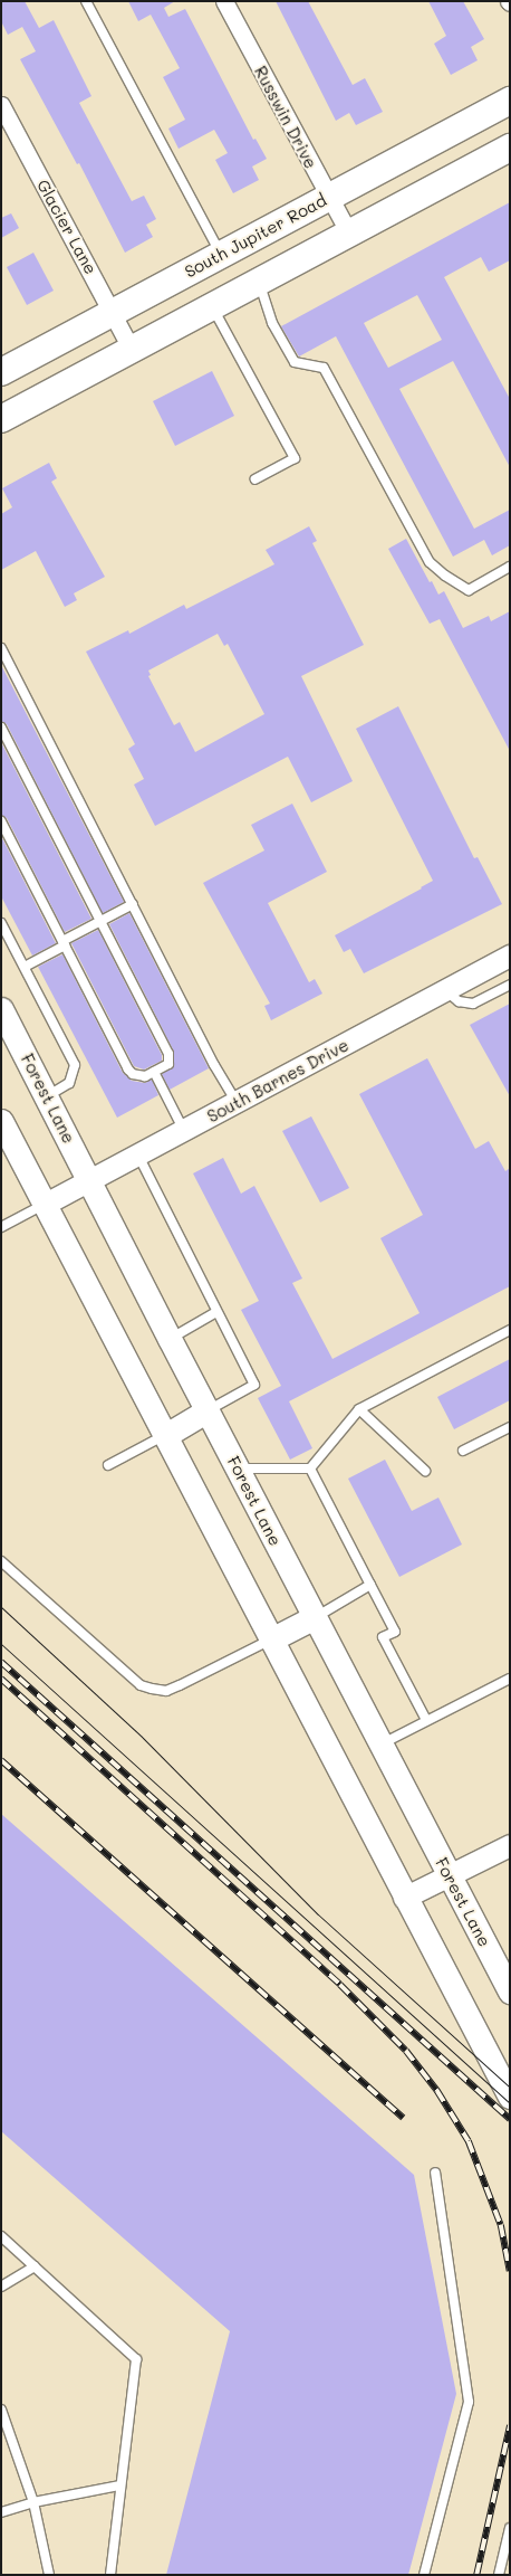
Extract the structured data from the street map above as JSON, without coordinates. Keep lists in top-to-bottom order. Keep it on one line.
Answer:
{"streets":{"main road":["South Jupiter Road","Forest Lane"],"street":["Russwin Drive","Glacier Lane","South Barnes Drive"]},"crossings":[["Russwin Drive","South Jupiter Road"],["Glacier Lane","South Jupiter Road"],["South Barnes Drive","Forest Lane"]]}
